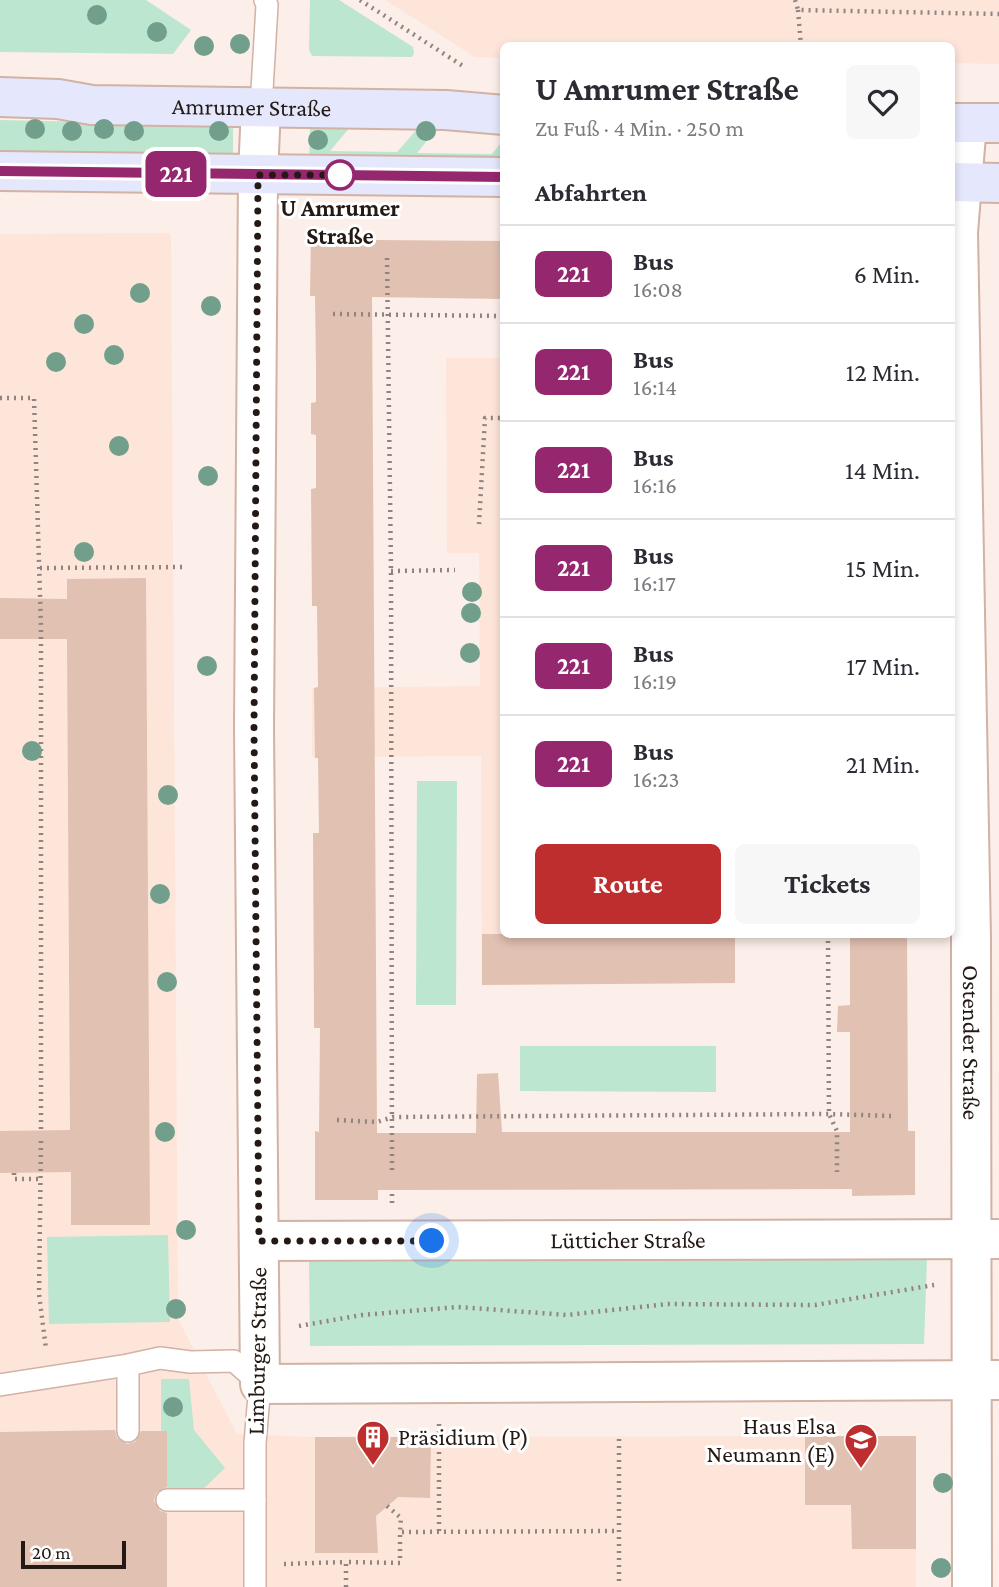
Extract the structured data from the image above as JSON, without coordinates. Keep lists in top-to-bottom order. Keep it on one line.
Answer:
{"streets":{"main road":["Amrumer Straße"],"street":["Ostender Straße","Lütticher Straße","Limburger Straße"]},"crossings":[["Amrumer Straße","Limburger Straße"],["Ostender Straße","Lütticher Straße"],["Lütticher Straße","Limburger Straße"]],"places":{"other":["U Amrumer Straße"],"building":["Präsidium (P)"],"school or university":["Haus Elsa Neumann (E)"]},"lines":["bus line 221"],"scale_bar":"20 m","page":{"on_map":"221","heading":[["U Amrumer Straße","Zu Fuß · 4 Min. · 250 m"],"Abfahrten"],"list":[{"mark":"221","name":"Bus","note":"16:08","value":"6 Min."},{"mark":"221","name":"Bus","note":"16:14","value":"12 Min."},{"mark":"221","name":"Bus","note":"16:16","value":"14 Min."},{"mark":"221","name":"Bus","note":"16:17","value":"15 Min."},{"mark":"221","name":"Bus","note":"16:19","value":"17 Min."},{"mark":"221","name":"Bus","note":"16:23","value":"21 Min."}],"buttons":["Route","Tickets"],"scale":"20 m"}}
